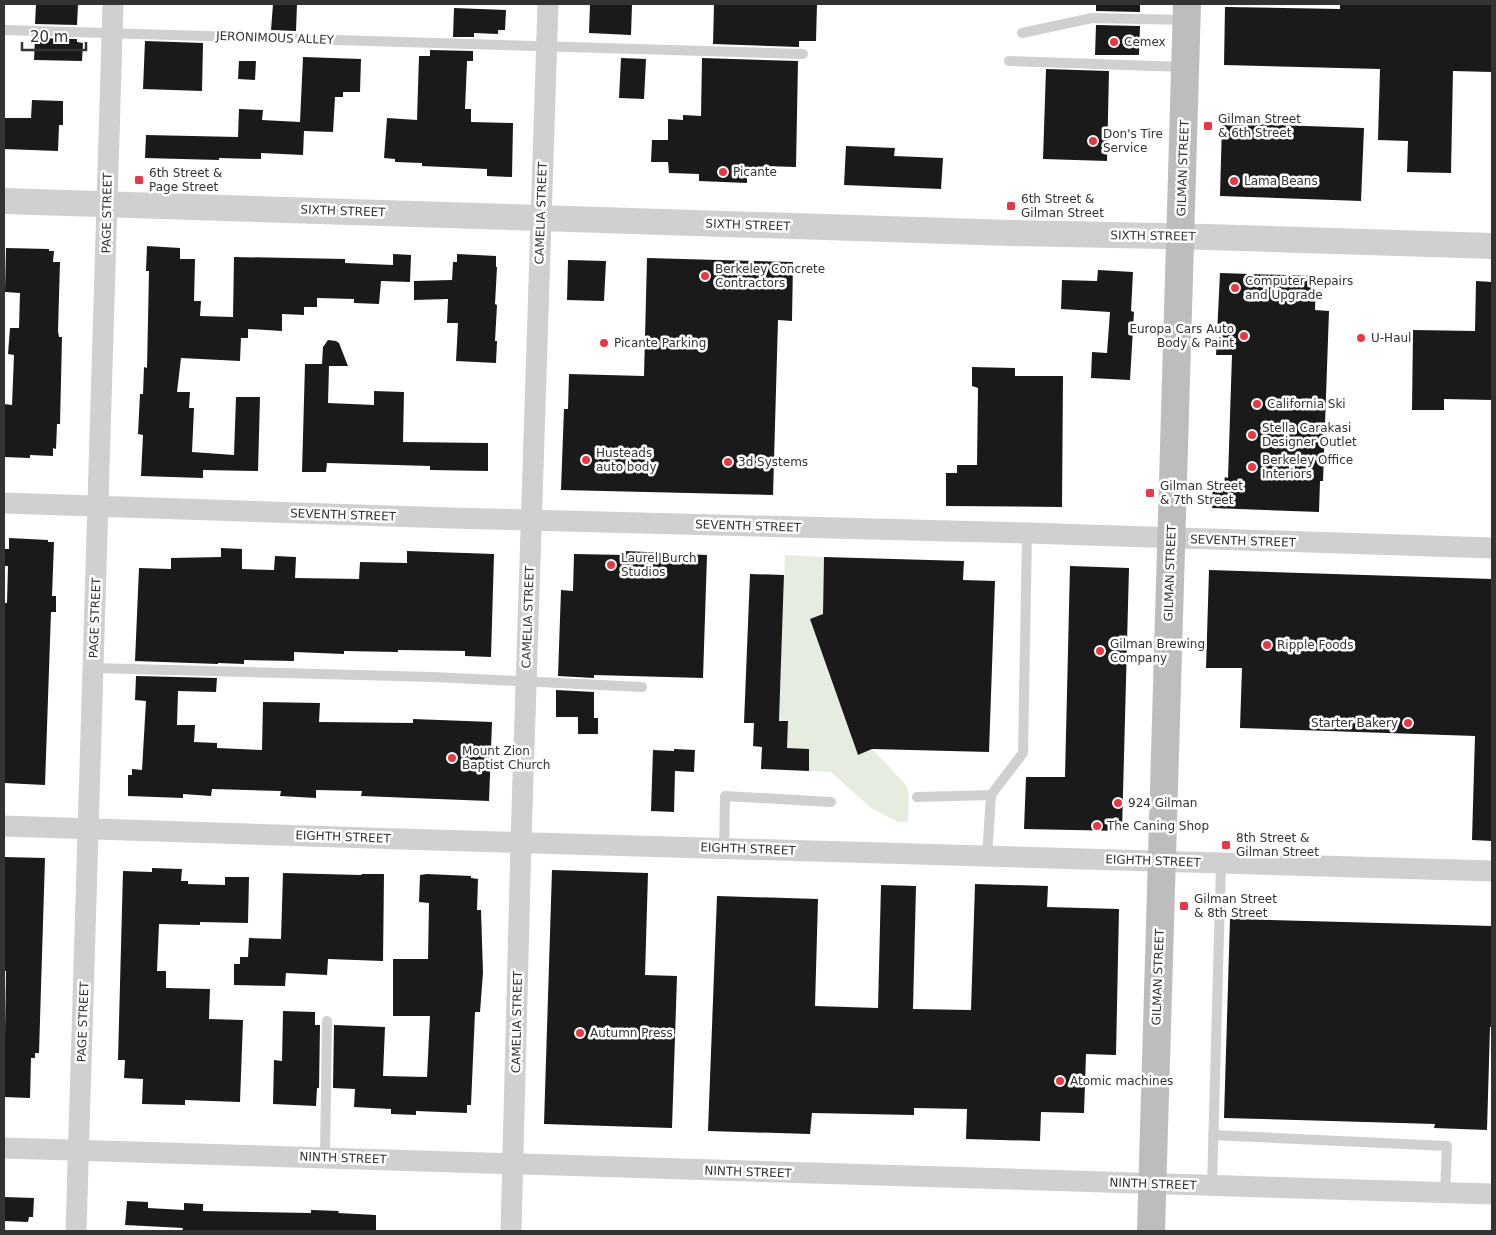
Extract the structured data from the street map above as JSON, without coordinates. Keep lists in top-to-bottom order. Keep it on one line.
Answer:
{"streets":{"main road":["GILMAN STREET"],"street":["SIXTH STREET","PAGE STREET","CAMELIA STREET","SEVENTH STREET","EIGHTH STREET","NINTH STREET"],"lane":["JERONIMOUS ALLEY"]},"crossings":[["JERONIMOUS ALLEY","PAGE STREET"],["JERONIMOUS ALLEY","CAMELIA STREET"],["GILMAN STREET","SIXTH STREET"],["GILMAN STREET","SEVENTH STREET"],["GILMAN STREET","EIGHTH STREET"],["GILMAN STREET","NINTH STREET"],["SIXTH STREET","PAGE STREET"],["SIXTH STREET","CAMELIA STREET"],["PAGE STREET","SEVENTH STREET"],["PAGE STREET","EIGHTH STREET"],["PAGE STREET","NINTH STREET"],["CAMELIA STREET","SEVENTH STREET"],["CAMELIA STREET","EIGHTH STREET"],["CAMELIA STREET","NINTH STREET"]],"places":{"other":["Cemex","Don's Tire Service","Picante","Lama Beans","Berkeley Concrete Contractors","Computer Repairs and Upgrade","Europa Cars Auto Body & Paint","U-Haul","Picante Parking","California Ski","Stella Carakasi Designer Outlet","Husteads auto body","3d Systems","Berkeley Office Interiors","Laurel Burch Studios","Ripple Foods","Gilman Brewing Company","Starter Bakery","Mount Zion Baptist Church","924 Gilman","The Caning Shop","Autumn Press","Atomic machines"],"transit":["Gilman Street & 6th Street","6th Street & Page Street","6th Street & Gilman Street","Gilman Street & 7th Street","8th Street & Gilman Street","Gilman Street & 8th Street"]},"scale_bar":"20 m"}
